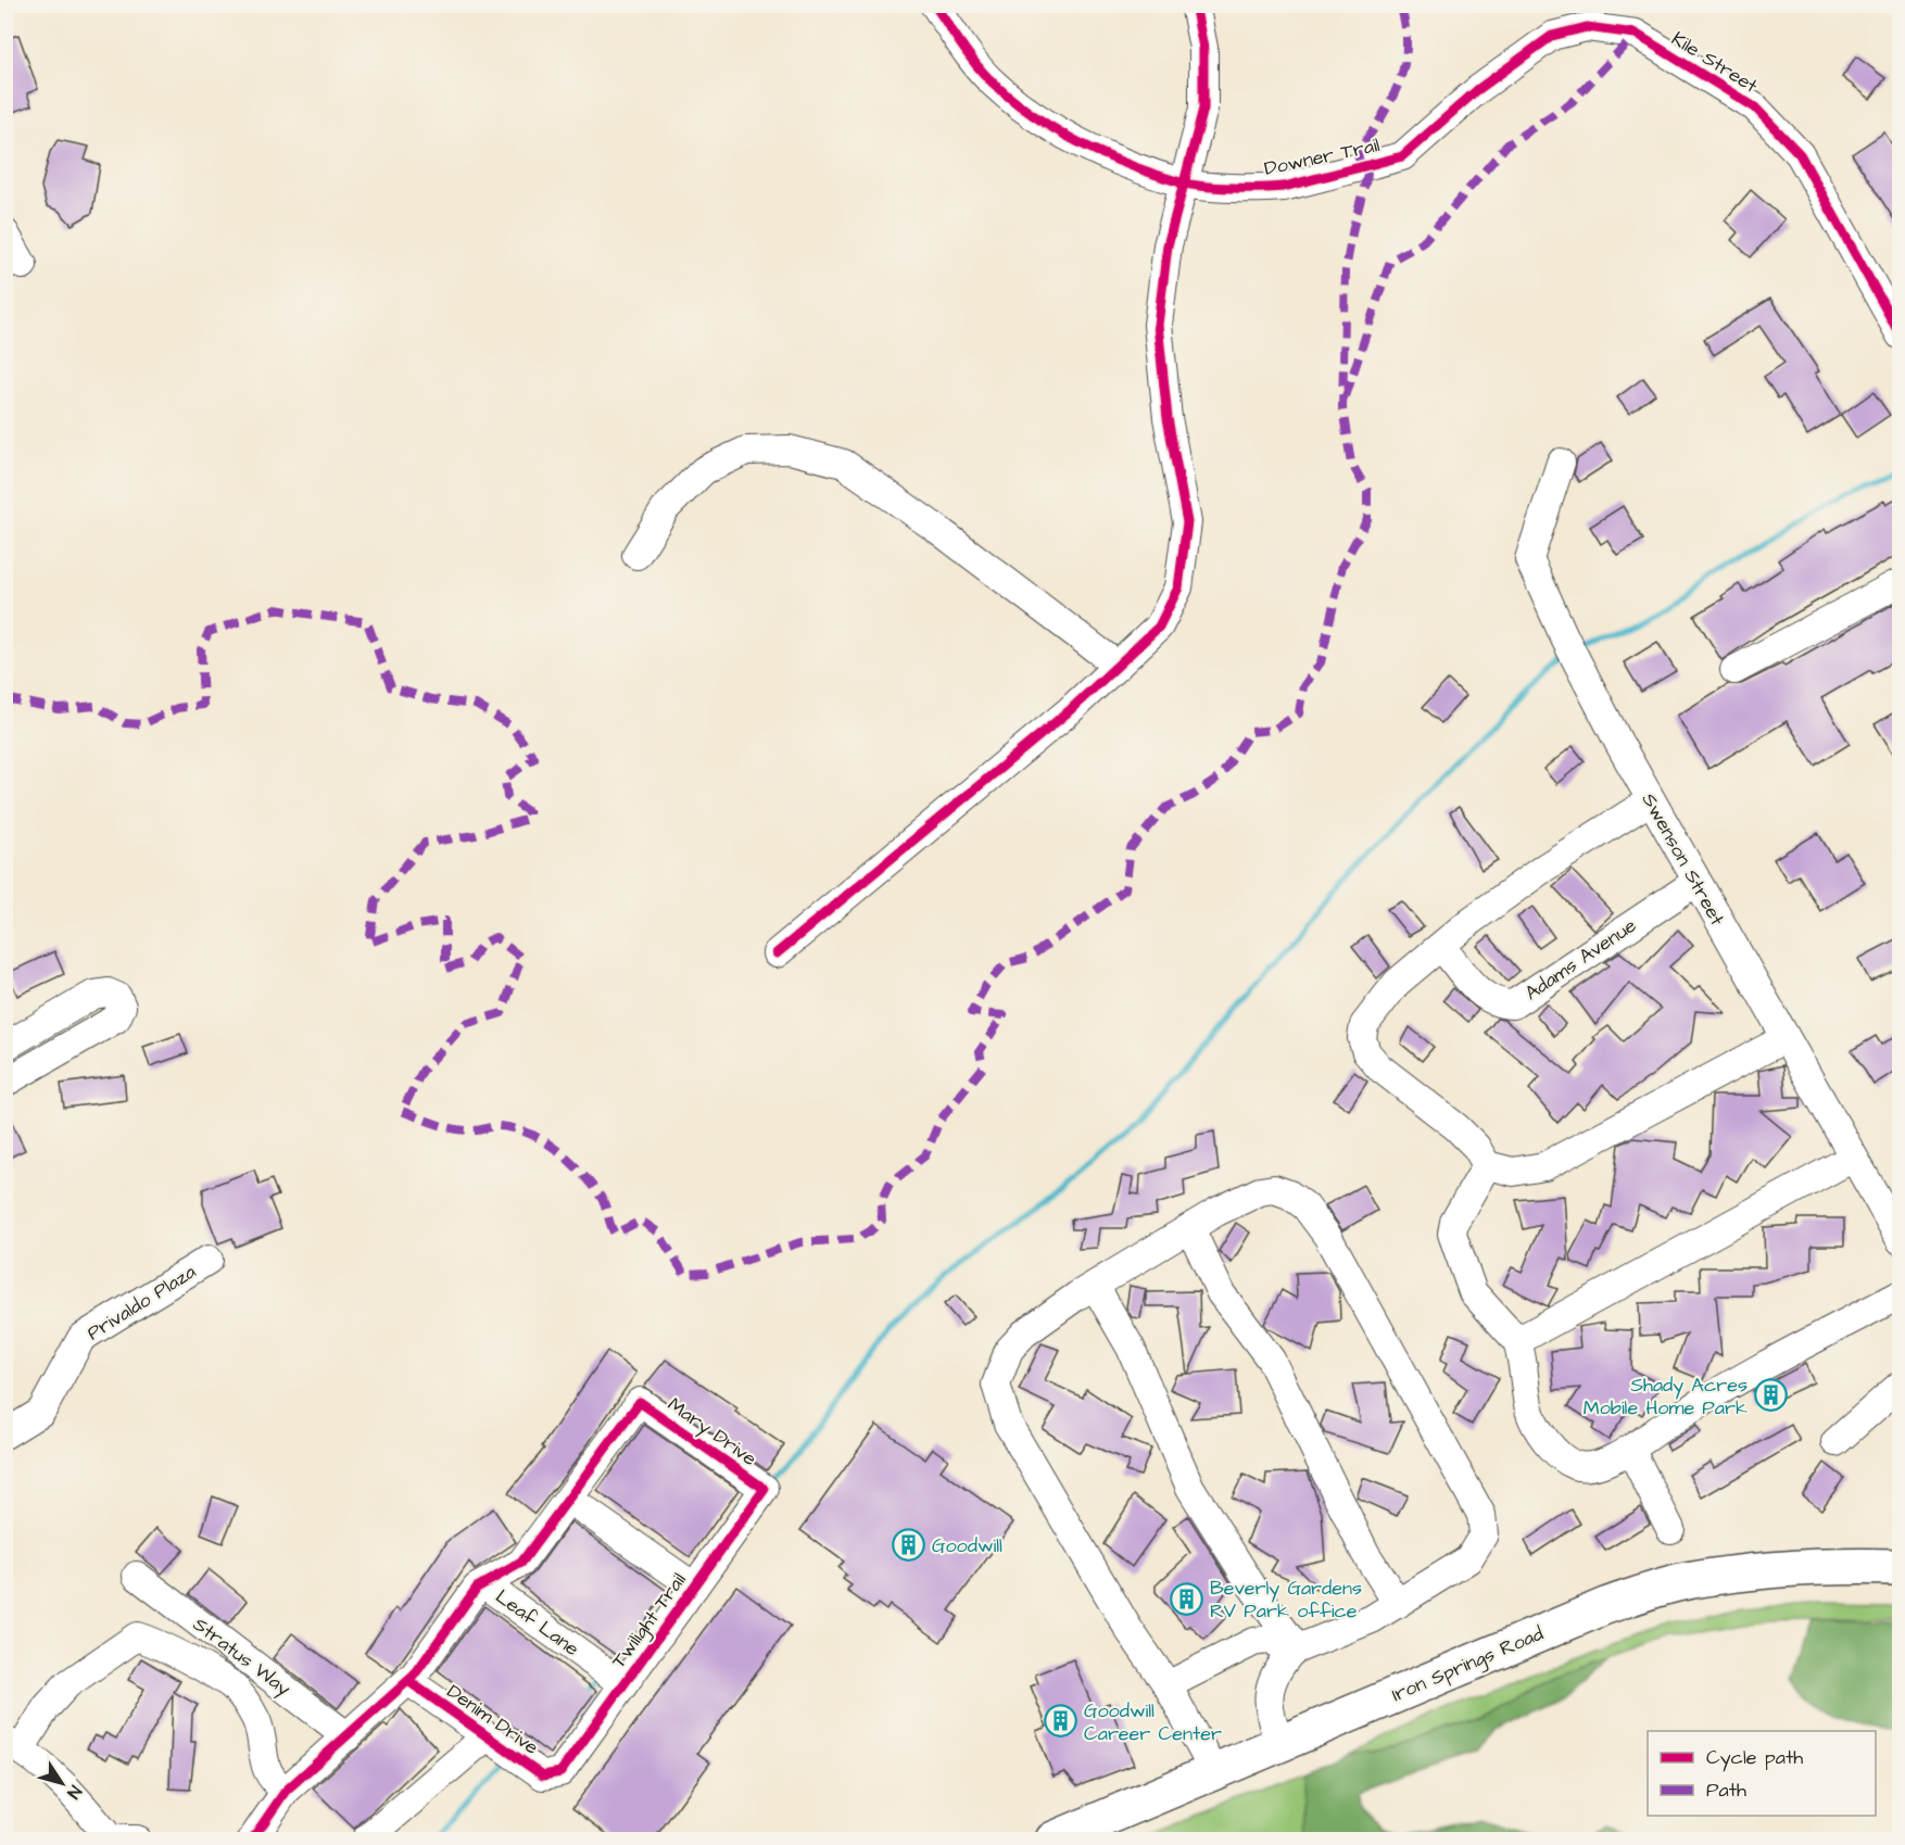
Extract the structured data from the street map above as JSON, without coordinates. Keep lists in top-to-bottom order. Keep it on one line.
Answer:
{"streets":{"main road":["Iron Springs Road"],"street":["Kile Street","Downer Trail","Swenson Street","Adams Avenue","Privaldo Plaza","Mary Drive","Twilight Trail","Leaf Lane","Stratus Way","Denim Drive"]},"crossings":[["Kile Street","Downer Trail"],["Swenson Street","Adams Avenue"],["Mary Drive","Twilight Trail"],["Twilight Trail","Leaf Lane"],["Twilight Trail","Denim Drive"]],"places":{"building":["Shady Acres Mobile Home Park","Goodwill","Beverly Gardens RV Park office","Goodwill Career Center"]},"legend":["Cycle path","Path"],"north":"bottom right"}
